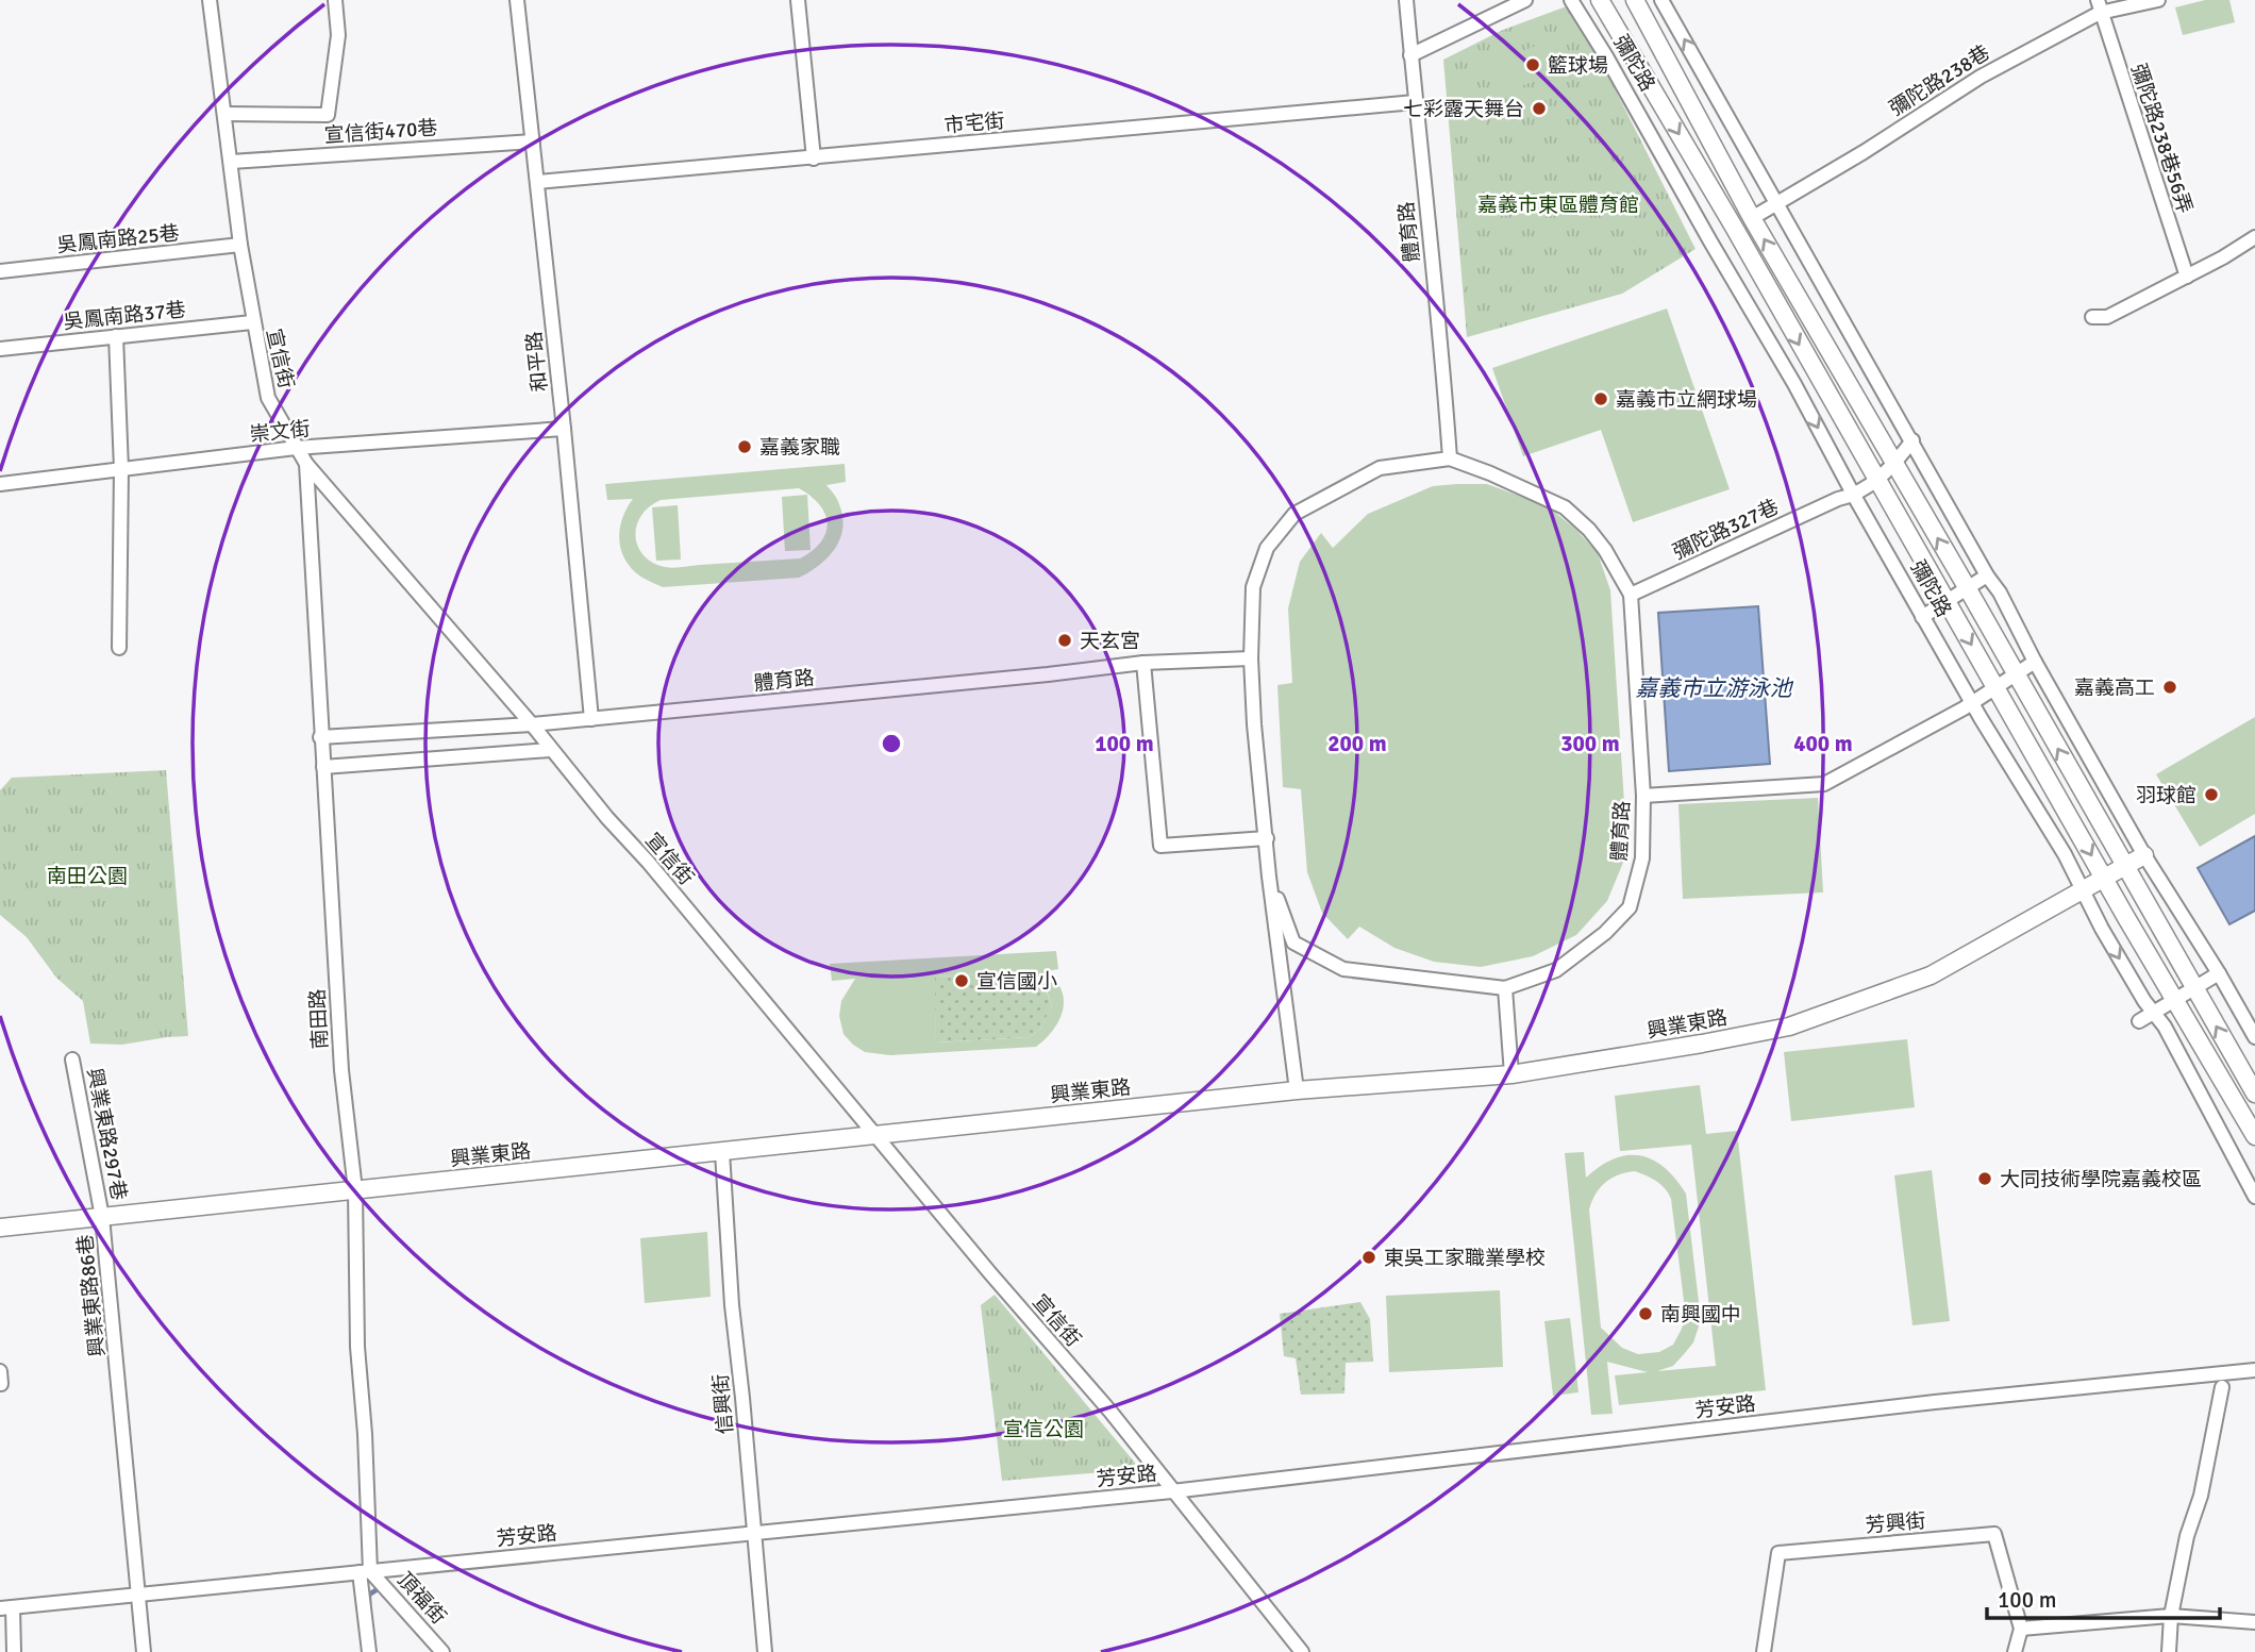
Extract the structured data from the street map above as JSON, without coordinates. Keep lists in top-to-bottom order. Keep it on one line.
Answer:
{"streets":{"street":["彌陀路","彌陀路238巷","市宅街","宣信街470巷","彌陀路238巷56弄","體育路","吳鳳南路25巷","吳鳳南路37巷","宣信街","和平路","崇文街","彌陀路327巷","南田路","興業東路","興業東路297巷","興業東路86巷","信興街","芳安路","芳興街","頂福街"]},"crossings":[["彌陀路","彌陀路238巷"],["彌陀路","彌陀路327巷"],["彌陀路","興業東路"],["彌陀路238巷","彌陀路238巷56弄"],["市宅街","體育路"],["市宅街","和平路"],["宣信街470巷","宣信街"],["宣信街470巷","和平路"],["體育路","宣信街"],["體育路","和平路"],["體育路","彌陀路327巷"],["體育路","南田路"],["體育路","興業東路"],["吳鳳南路25巷","宣信街"],["吳鳳南路37巷","宣信街"],["宣信街","崇文街"],["宣信街","南田路"],["宣信街","興業東路"],["宣信街","芳安路"],["和平路","崇文街"],["南田路","興業東路"],["南田路","芳安路"],["南田路","頂福街"],["興業東路","興業東路297巷"],["興業東路","興業東路86巷"],["興業東路","信興街"],["興業東路297巷","興業東路86巷"],["興業東路86巷","芳安路"],["信興街","芳安路"],["芳安路","頂福街"]],"water":["嘉義市立游泳池"],"parks":["嘉義市東區體育館","南田公園","宣信公園"],"places":["籃球場","七彩露天舞台","嘉義市立網球場","嘉義家職","天玄宮","嘉義高工","羽球館","宣信國小","大同技術學院嘉義校區","東吳工家職業學校","南興國中"],"scale_bar":"100 m","rings":["100 m","200 m","300 m","400 m"]}
